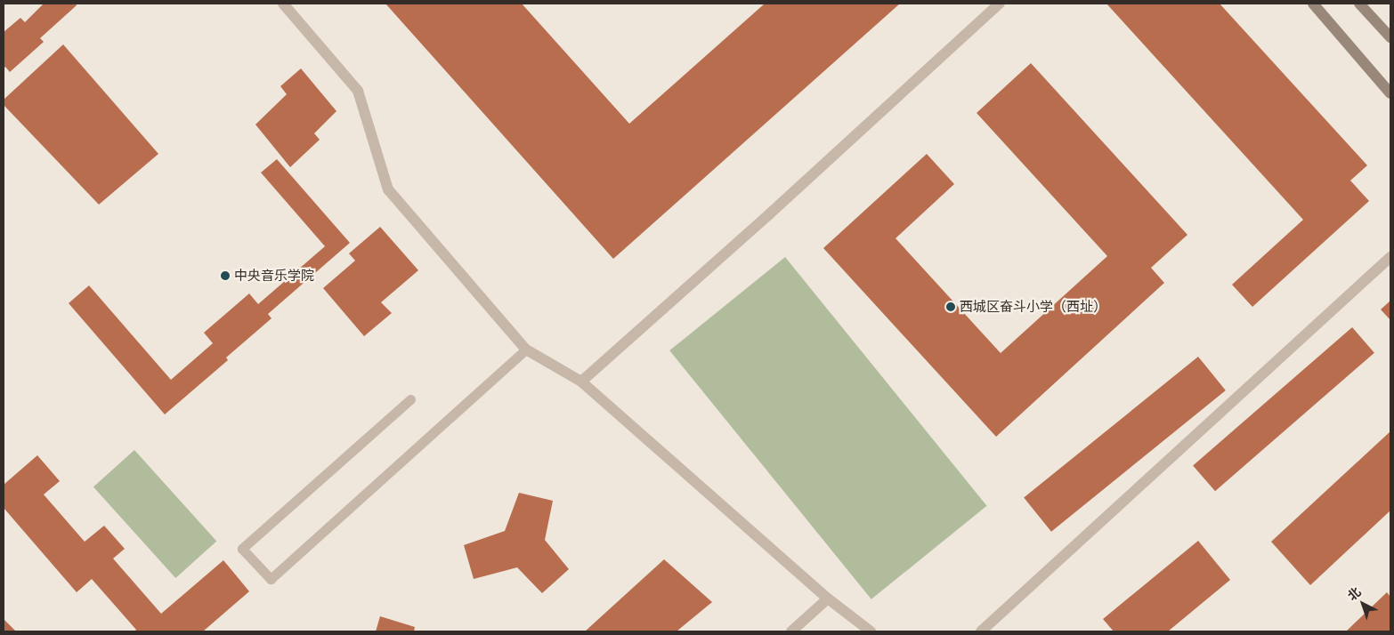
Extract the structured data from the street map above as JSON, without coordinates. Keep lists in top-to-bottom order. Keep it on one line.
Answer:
{"places":["中央音乐学院","西城区奋斗小学（西址）"],"north":"top left"}
